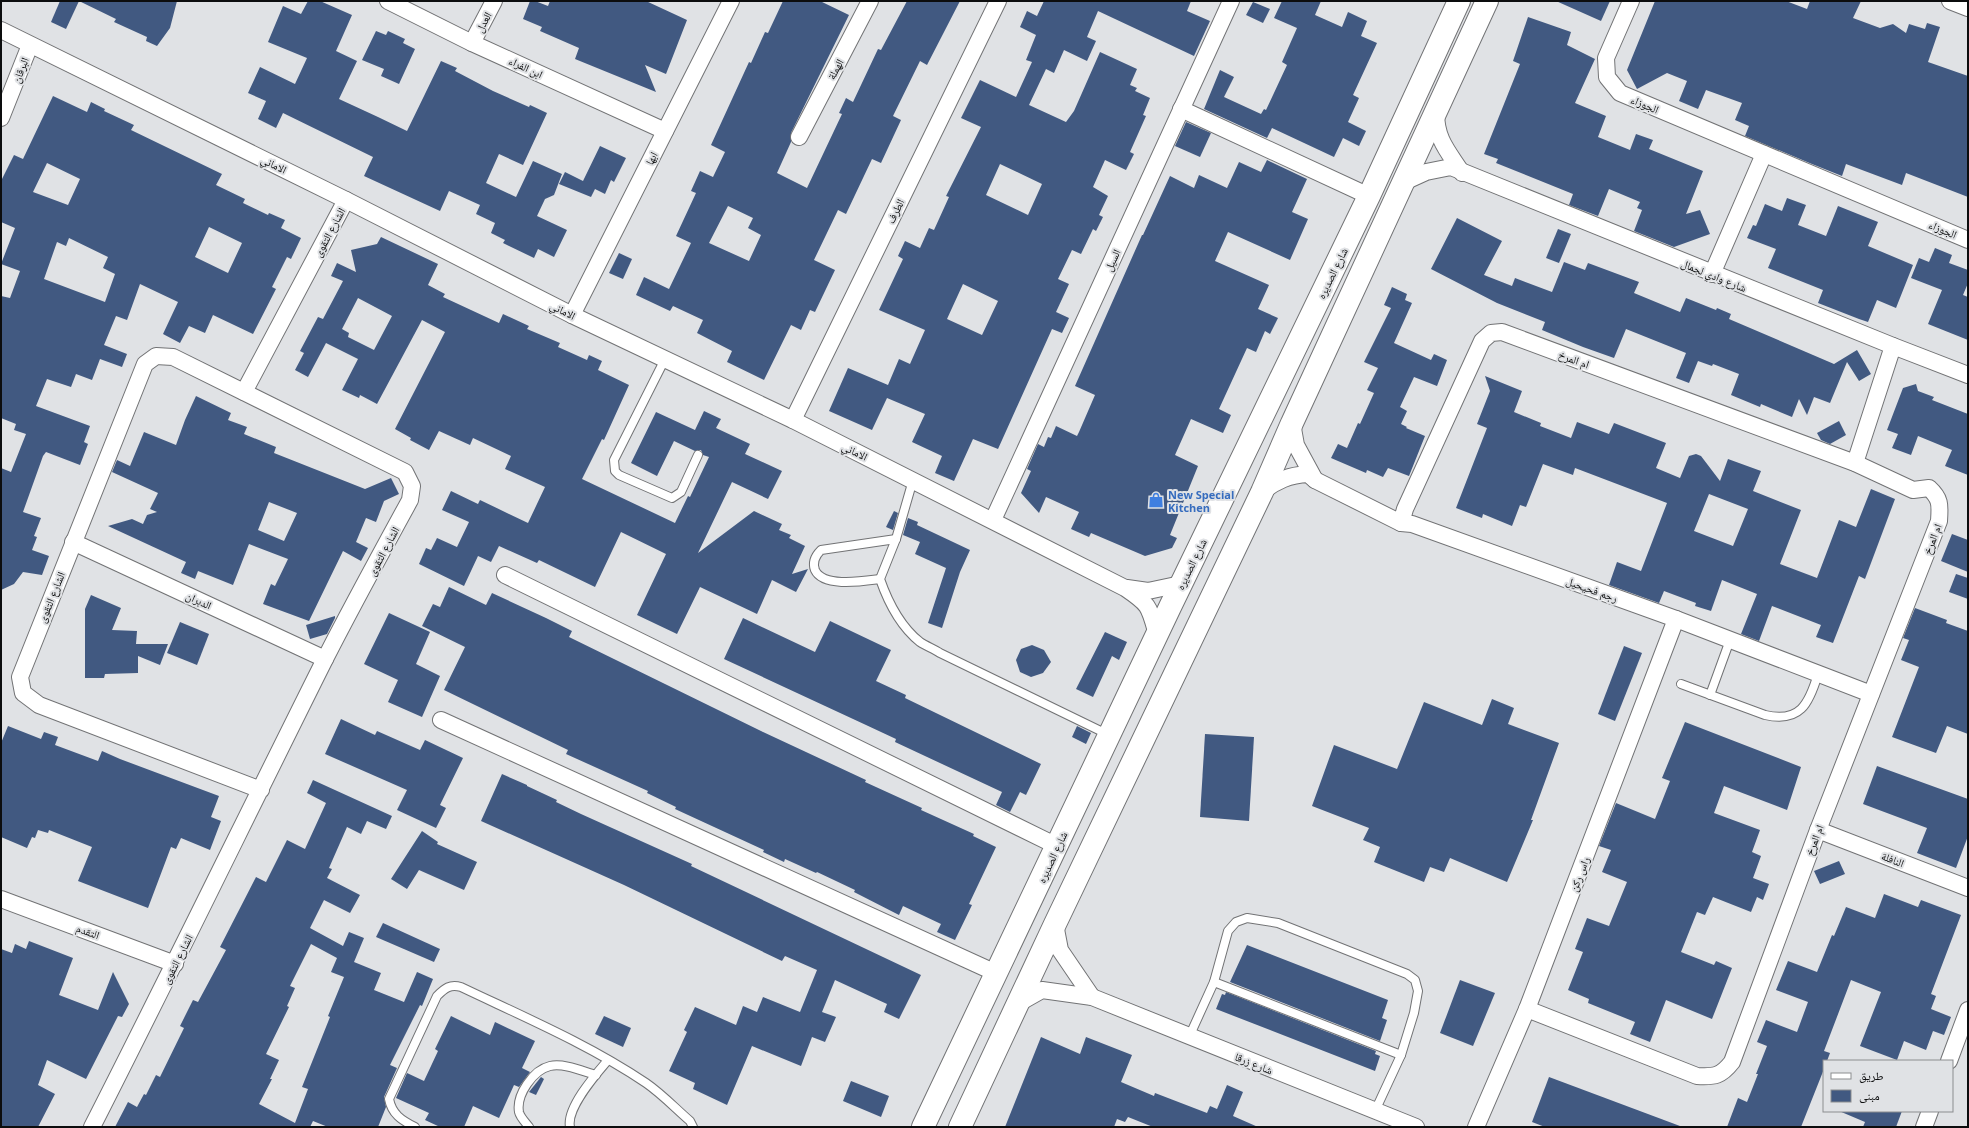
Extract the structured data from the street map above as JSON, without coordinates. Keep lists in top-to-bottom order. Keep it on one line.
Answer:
{"streets":{"main road":["شارع الصديره"],"street":["العدل","ابن الفراء","الهملة","البرقان","الجوزاء","ابها","الاماني","الطرف","الشارع التقوى","السيل","شارع وادي لجمال","ام المرخ","رجم فحيحيل","الدبران","النافلة","راس ركن","التقدم","شارع زرقا"]},"crossings":[["العدل","ابن الفراء"],["ابن الفراء","ابها"],["البرقان","الاماني"],["ابها","الاماني"],["الاماني","الطرف"],["الاماني","الشارع التقوى"],["الاماني","السيل"],["الاماني","شارع الصديره"],["الشارع التقوى","الدبران"],["الشارع التقوى","التقدم"],["ام المرخ","رجم فحيحيل"],["ام المرخ","النافلة"],["ام المرخ","راس ركن"],["رجم فحيحيل","راس ركن"]],"places":{"shop":["New Special Kitchen"]},"legend":["طريق","مبنى"]}
